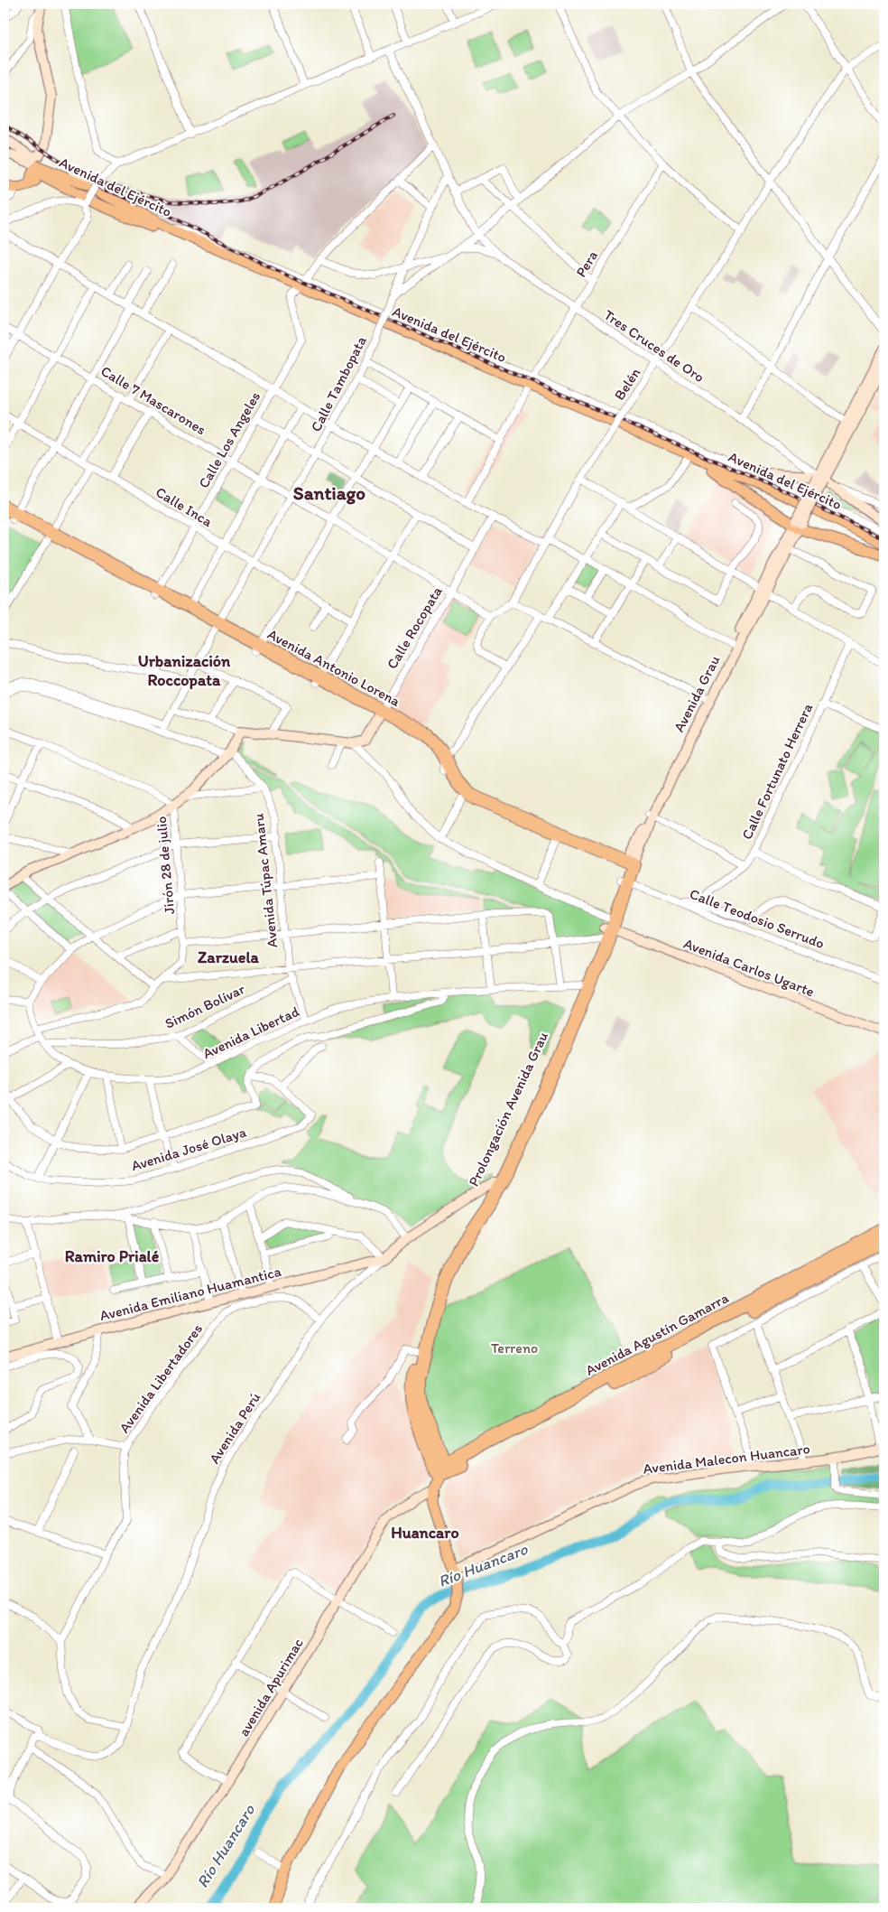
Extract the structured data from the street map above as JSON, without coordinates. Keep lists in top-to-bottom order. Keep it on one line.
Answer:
{"streets":{"highway":["Avenida Antonio Lorena","Prolongación Avenida Grau","Avenida Agustín Gamarra"],"main road":["Avenida del Ejército"],"street":["Pera","Tres Cruces de Oro","Calle Tambopata","Belén","Calle 7 Mascarones","Calle Los Angeles","Calle Inca","Calle Rocopata","Avenida Grau","Calle Fortunato Herrera","Jirón 28 de julio","Avenida Túpac Amaru","Calle Teodosio Serrudo","Avenida Carlos Ugarte","Simón Bolívar","Avenida Libertad","Avenida José Olaya","Avenida Emiliano Huamantica","Avenida Libertadores","Avenida Perú","Avenida Malecon Huancaro","avenida Apurimac"]},"crossings":[["Avenida del Ejército","Pera"],["Avenida del Ejército","Calle Los Angeles"],["Pera","Tres Cruces de Oro"],["Tres Cruces de Oro","Calle Tambopata"],["Tres Cruces de Oro","Belén"],["Calle Tambopata","Calle 7 Mascarones"],["Calle 7 Mascarones","Calle Los Angeles"],["Calle 7 Mascarones","Calle Rocopata"],["Calle Los Angeles","Calle Inca"],["Calle Los Angeles","Avenida Antonio Lorena"],["Calle Rocopata","Avenida Antonio Lorena"],["Avenida Antonio Lorena","Avenida Grau"],["Avenida Antonio Lorena","Calle Teodosio Serrudo"],["Avenida Antonio Lorena","Prolongación Avenida Grau"],["Avenida Grau","Calle Teodosio Serrudo"],["Avenida Grau","Prolongación Avenida Grau"],["Jirón 28 de julio","Avenida Libertad"],["Avenida Túpac Amaru","Simón Bolívar"],["Avenida Túpac Amaru","Avenida Libertad"],["Calle Teodosio Serrudo","Prolongación Avenida Grau"],["Avenida Carlos Ugarte","Prolongación Avenida Grau"],["Simón Bolívar","Avenida Libertad"],["Avenida Libertad","Prolongación Avenida Grau"],["Prolongación Avenida Grau","Avenida Agustín Gamarra"],["Prolongación Avenida Grau","Avenida Perú"],["Avenida Emiliano Huamantica","Avenida Perú"],["Avenida Libertadores","Avenida Perú"]],"districts":["Santiago","Urbanización Roccopata","Zarzuela","Ramiro Prialé","Huancaro"],"water":["Río Huancaro"],"parks":["Terreno"]}
